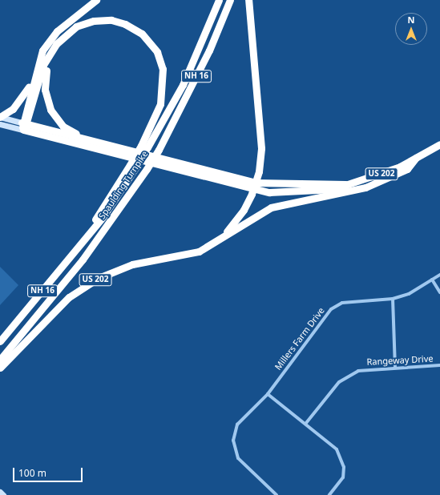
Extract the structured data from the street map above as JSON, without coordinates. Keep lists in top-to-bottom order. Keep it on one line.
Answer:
{"streets":{"highway":["NH 16","US 202","Spaulding Turnpike"],"street":["Millers Farm Drive","Rangeway Drive"]},"scale_bar":"100 m","north":"top"}
